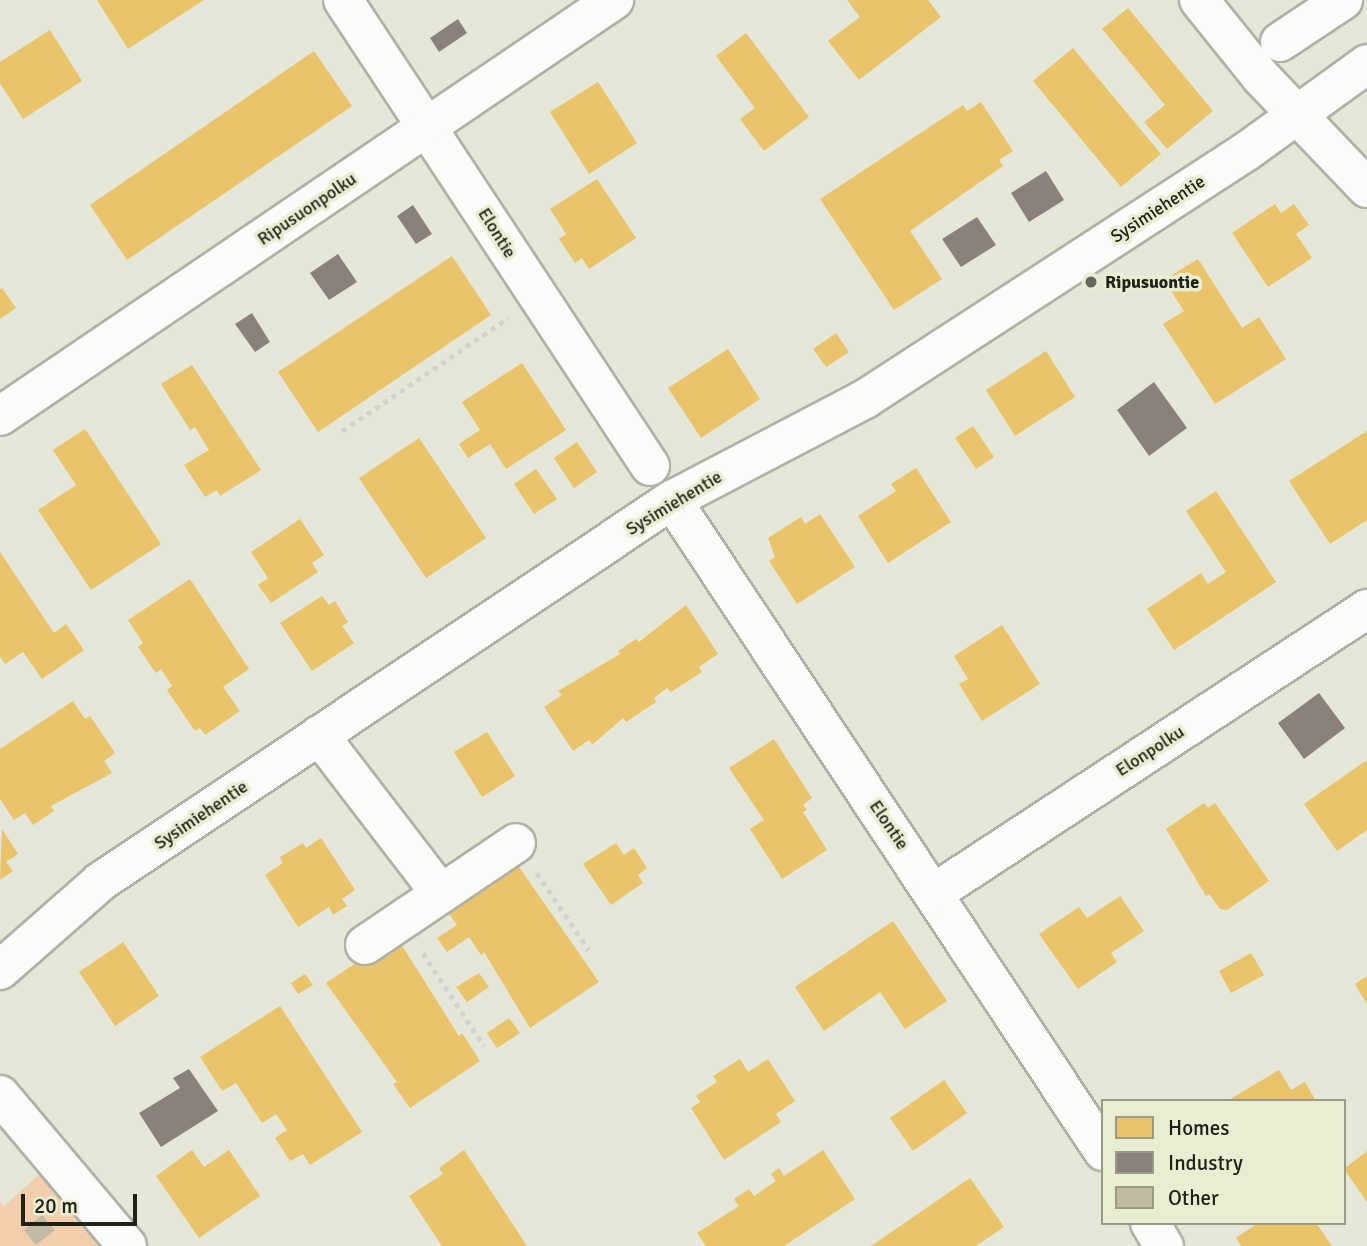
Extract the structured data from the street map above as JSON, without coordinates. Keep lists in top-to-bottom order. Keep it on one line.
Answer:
{"streets":{"street":["Ripusuonpolku","Sysimiehentie","Elontie","Elonpolku"]},"crossings":[["Ripusuonpolku","Elontie"],["Sysimiehentie","Elontie"],["Elontie","Elonpolku"]],"places":["Ripusuontie"],"legend":["Homes","Industry","Other"],"scale_bar":"20 m"}
